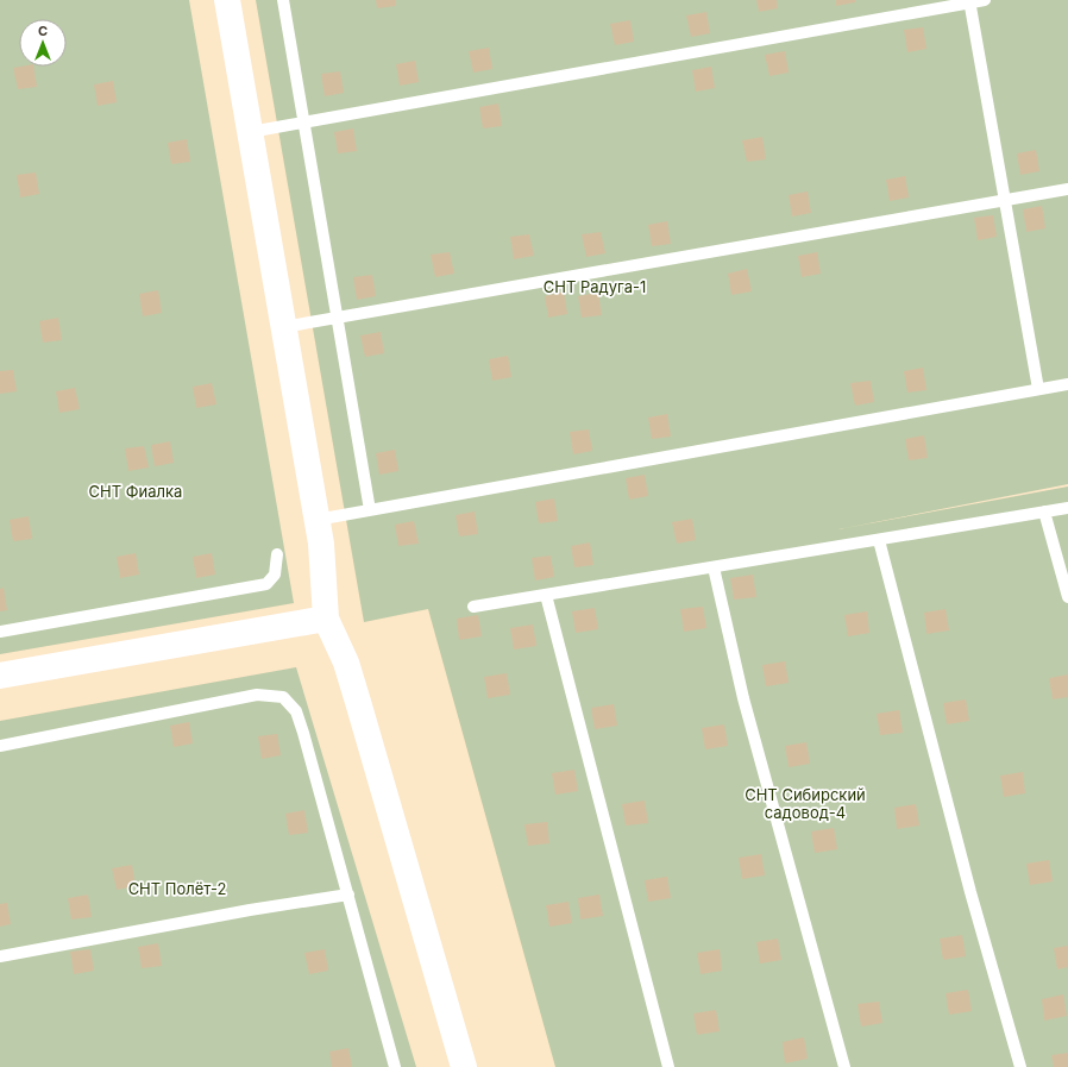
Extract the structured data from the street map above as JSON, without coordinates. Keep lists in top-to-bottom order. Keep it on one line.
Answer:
{"parks":["СНТ Радуга-1","СНТ Фиалка","СНТ Сибирский садовод-4","СНТ Полёт-2"],"north":"top"}
